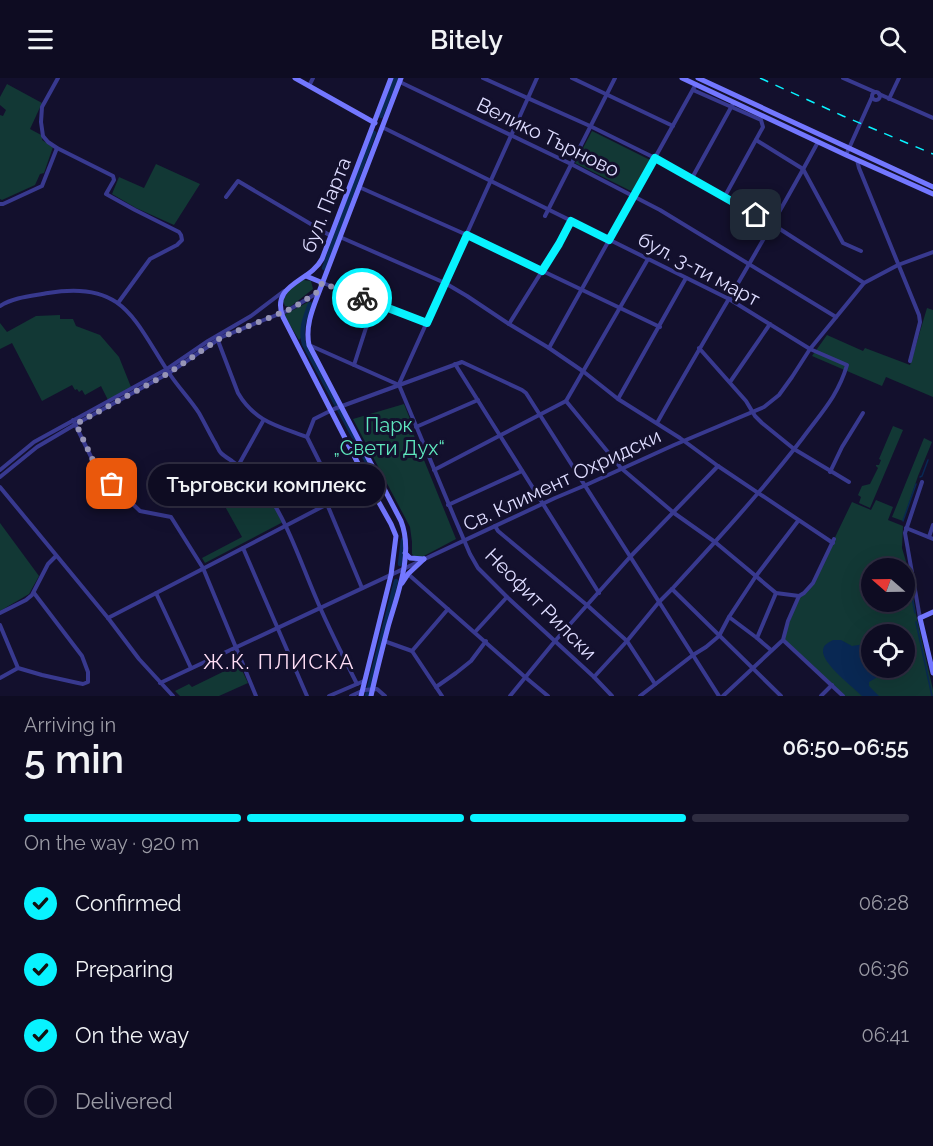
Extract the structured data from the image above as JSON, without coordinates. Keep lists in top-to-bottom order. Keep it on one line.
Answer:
{"streets":{"main road":["бул. Парта","бул. 3-ти март"],"street":["Велико Търново","Св. Климент Охридски","Неофит Рилски"]},"crossings":[["Велико Търново","бул. Парта"],["Велико Търново","Св. Климент Охридски"],["бул. Парта","бул. 3-ти март"],["бул. 3-ти март","Св. Климент Охридски"],["Св. Климент Охридски","Неофит Рилски"]],"districts":["Ж.К. ПЛИСКА"],"parks":["Парк „Свети Дух“"],"places":["Търговски комплекс"],"north":"left","page":{"header":"Bitely","bubble":"Търговски комплекс","heading":["5 min","Arriving in","06:50–06:55"],"bar":"On the way · 920 m","list":[["Confirmed","06:28"],["Preparing","06:36"],["On the way","06:41"],"Delivered"]}}
